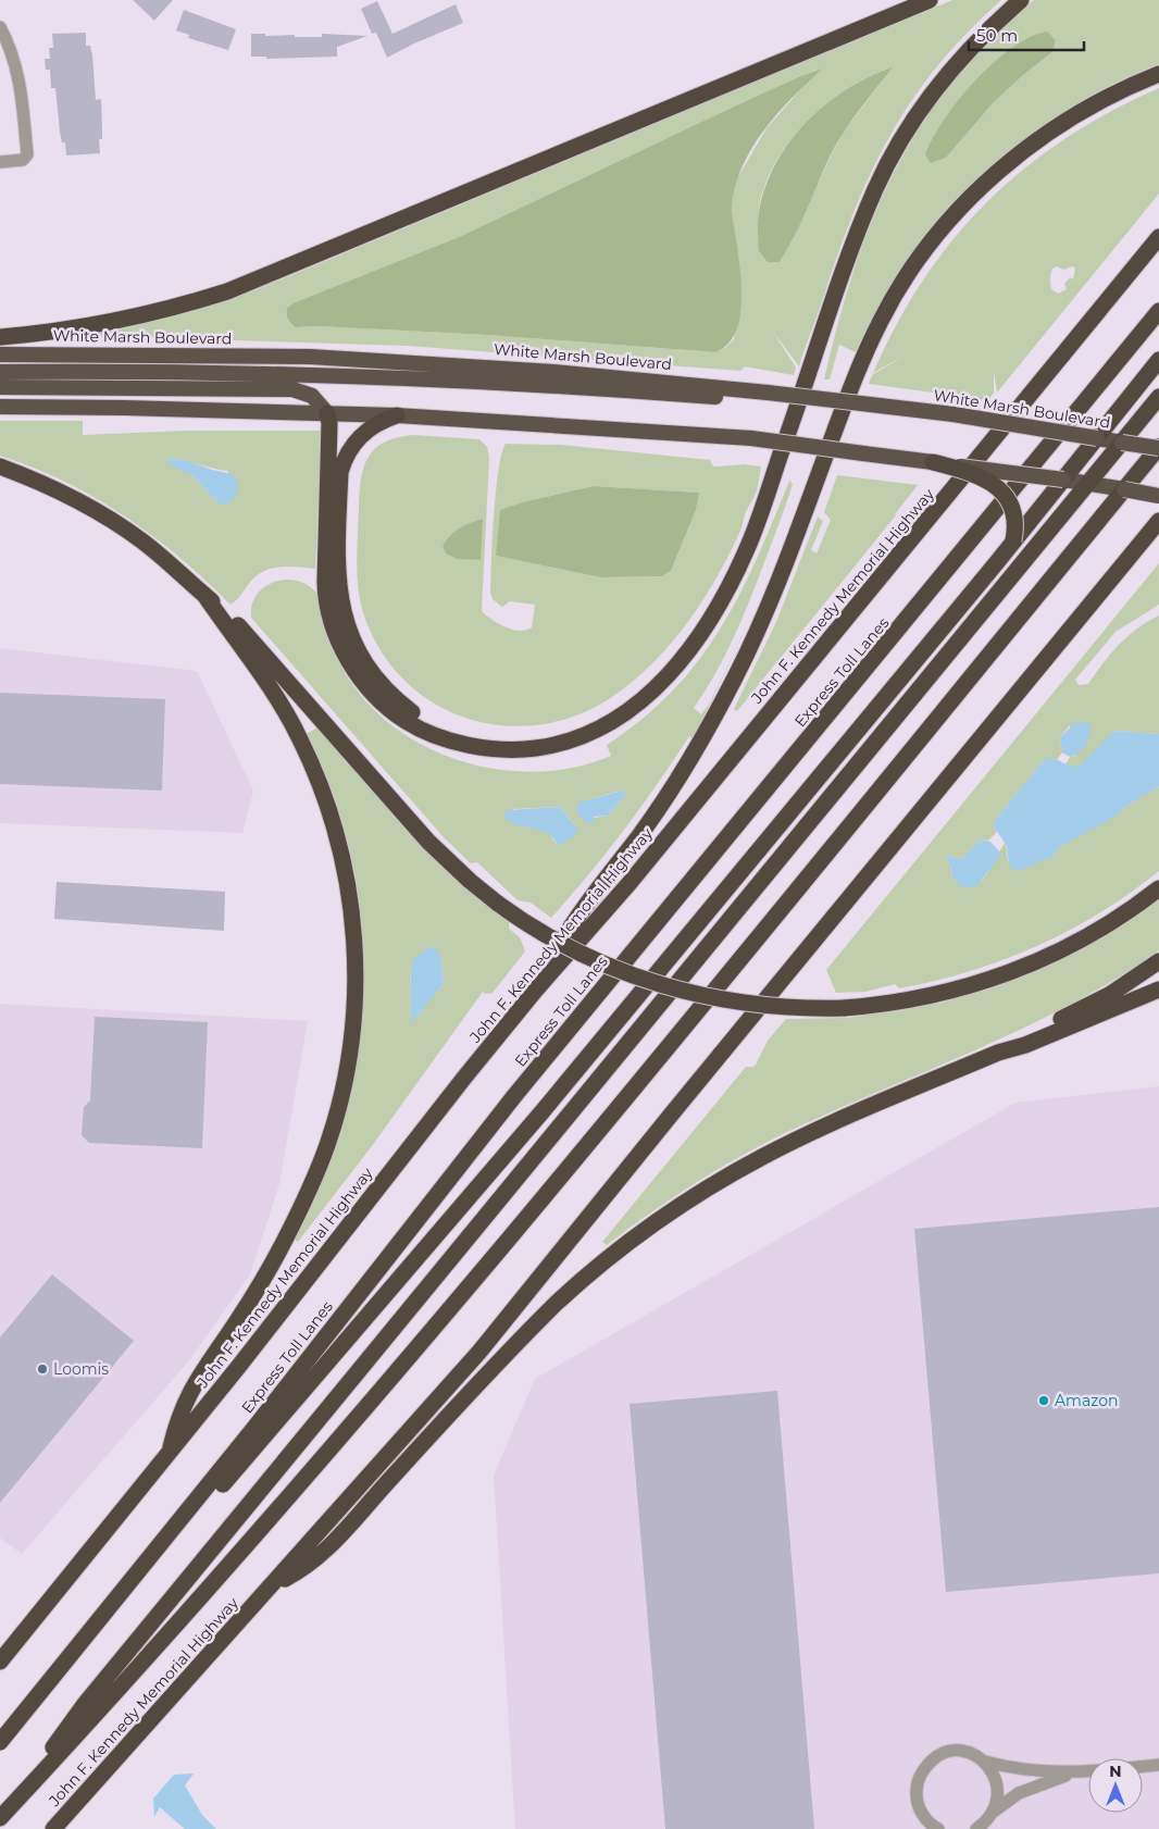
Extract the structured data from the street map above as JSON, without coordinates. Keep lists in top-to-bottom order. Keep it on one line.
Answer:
{"streets":{"highway":["White Marsh Boulevard","John F. Kennedy Memorial Highway","Express Toll Lanes"]},"places":["Loomis","Amazon"],"scale_bar":"50 m","north":"top"}
